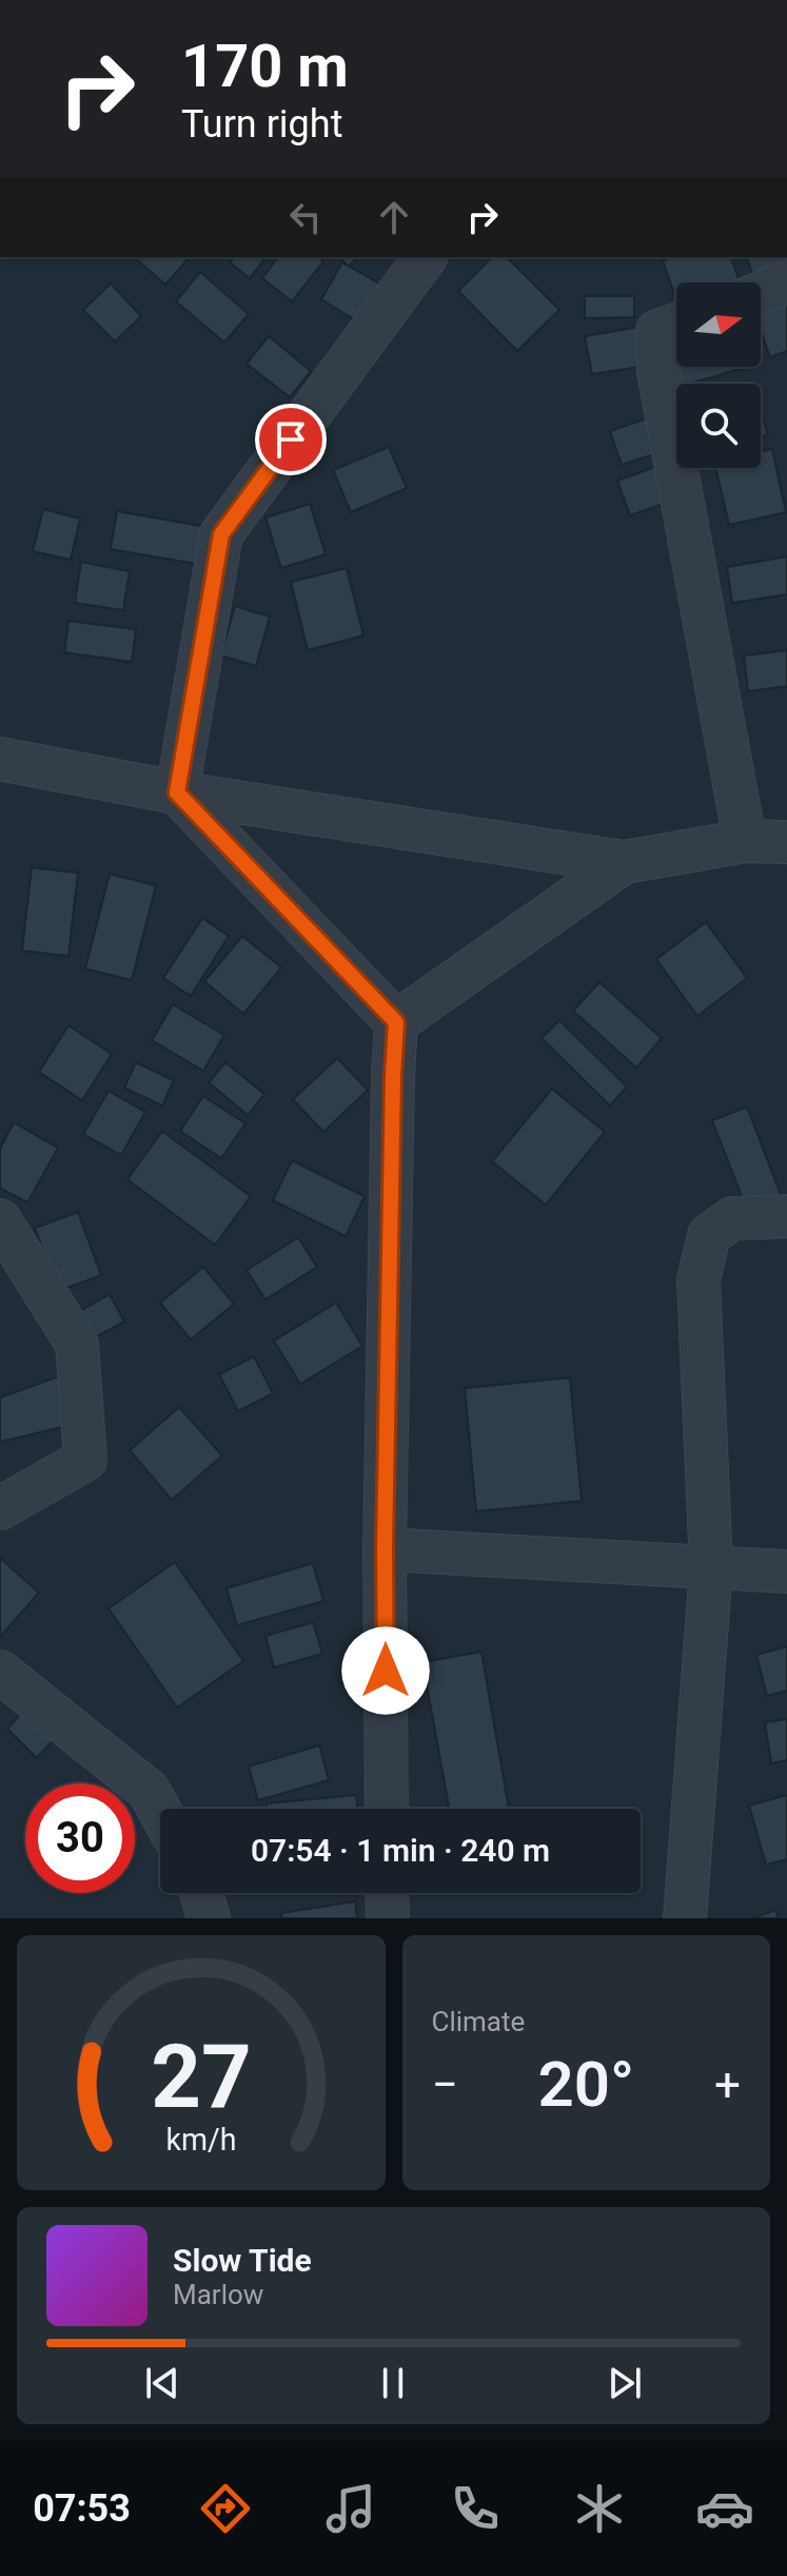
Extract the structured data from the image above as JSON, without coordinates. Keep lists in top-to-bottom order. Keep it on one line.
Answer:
{"north":"right","page":{"turn":["170 m","Turn right"],"limit":"30","trip":"07:54 · 1 min · 240 m","tile":"Climate","heat":["−","20°","+"],"song":["Slow Tide","Marlow"],"tabs":"07:53","gauge":["27","km/h"]}}
